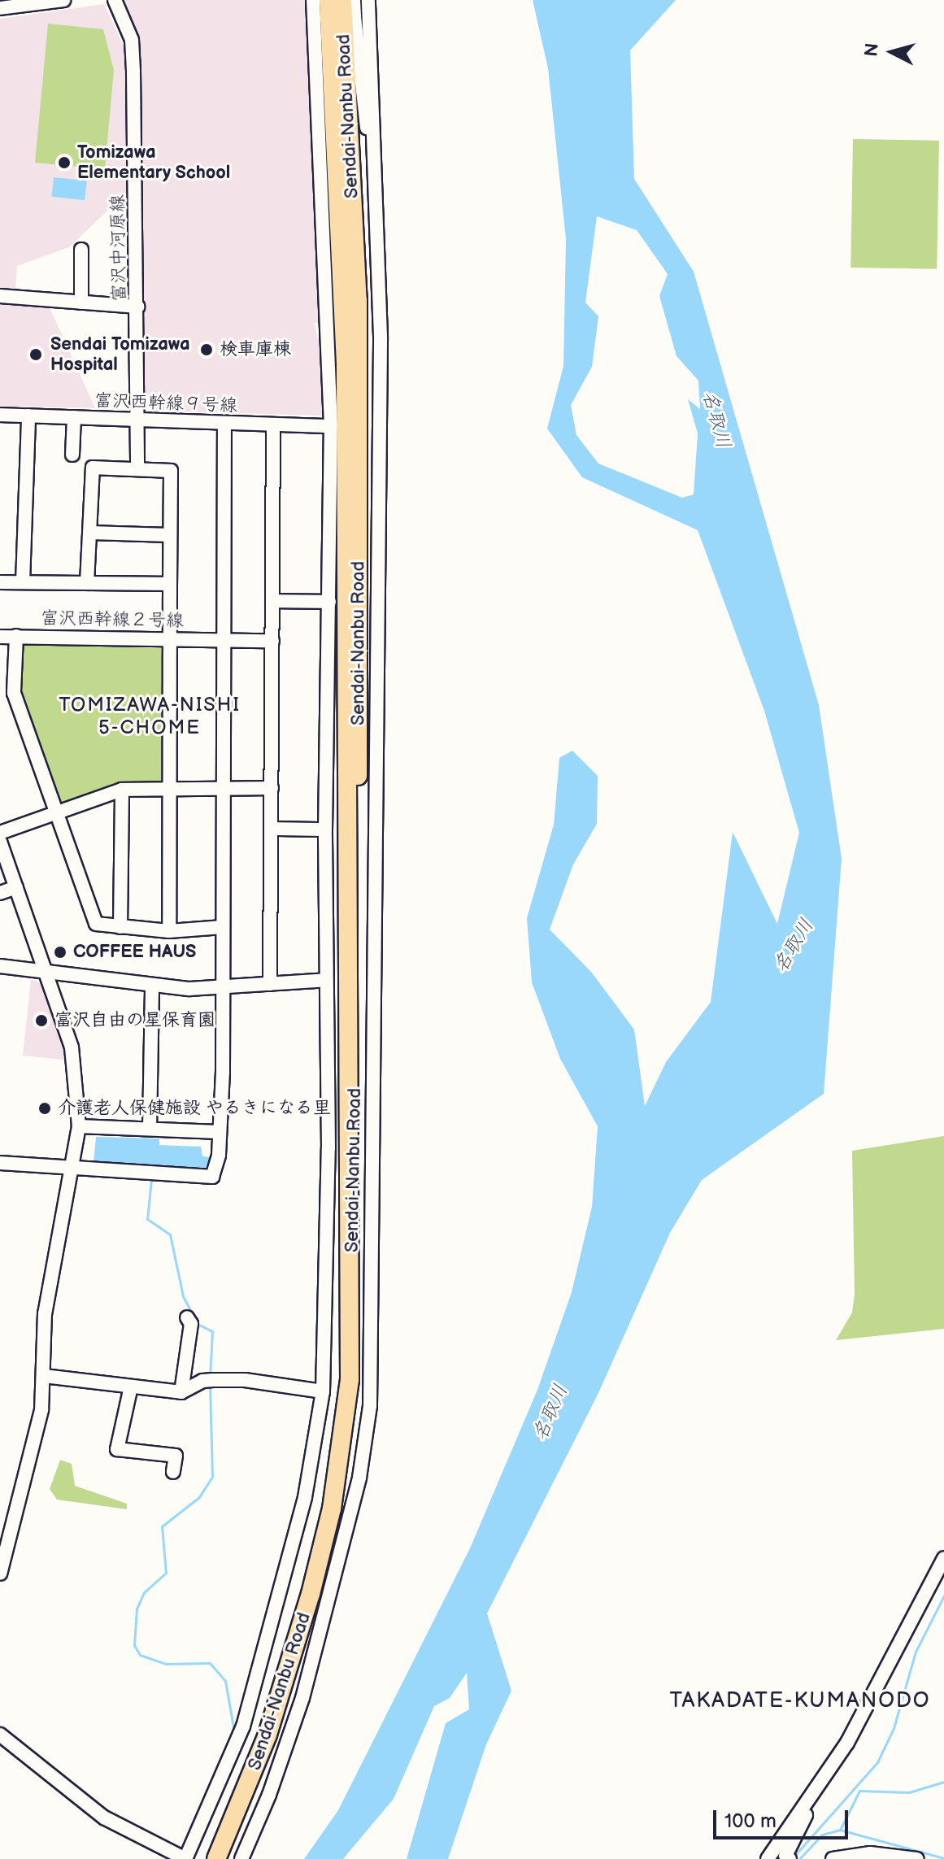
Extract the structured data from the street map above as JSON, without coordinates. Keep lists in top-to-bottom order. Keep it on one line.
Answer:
{"streets":{"highway":["Sendai-Nanbu Road"],"street":["富沢中河原線","富沢西幹線９号線","富沢西幹線２号線"]},"crossings":[["富沢中河原線","富沢西幹線９号線"]],"districts":["TOMIZAWA-NISHI 5-CHOME","TAKADATE-KUMANODO"],"water":["名取川"],"places":["Tomizawa Elementary School","検車庫棟","Sendai Tomizawa Hospital","COFFEE HAUS","富沢自由の星保育園","介護老人保健施設 やるきになる里"],"scale_bar":"100 m","north":"left"}
